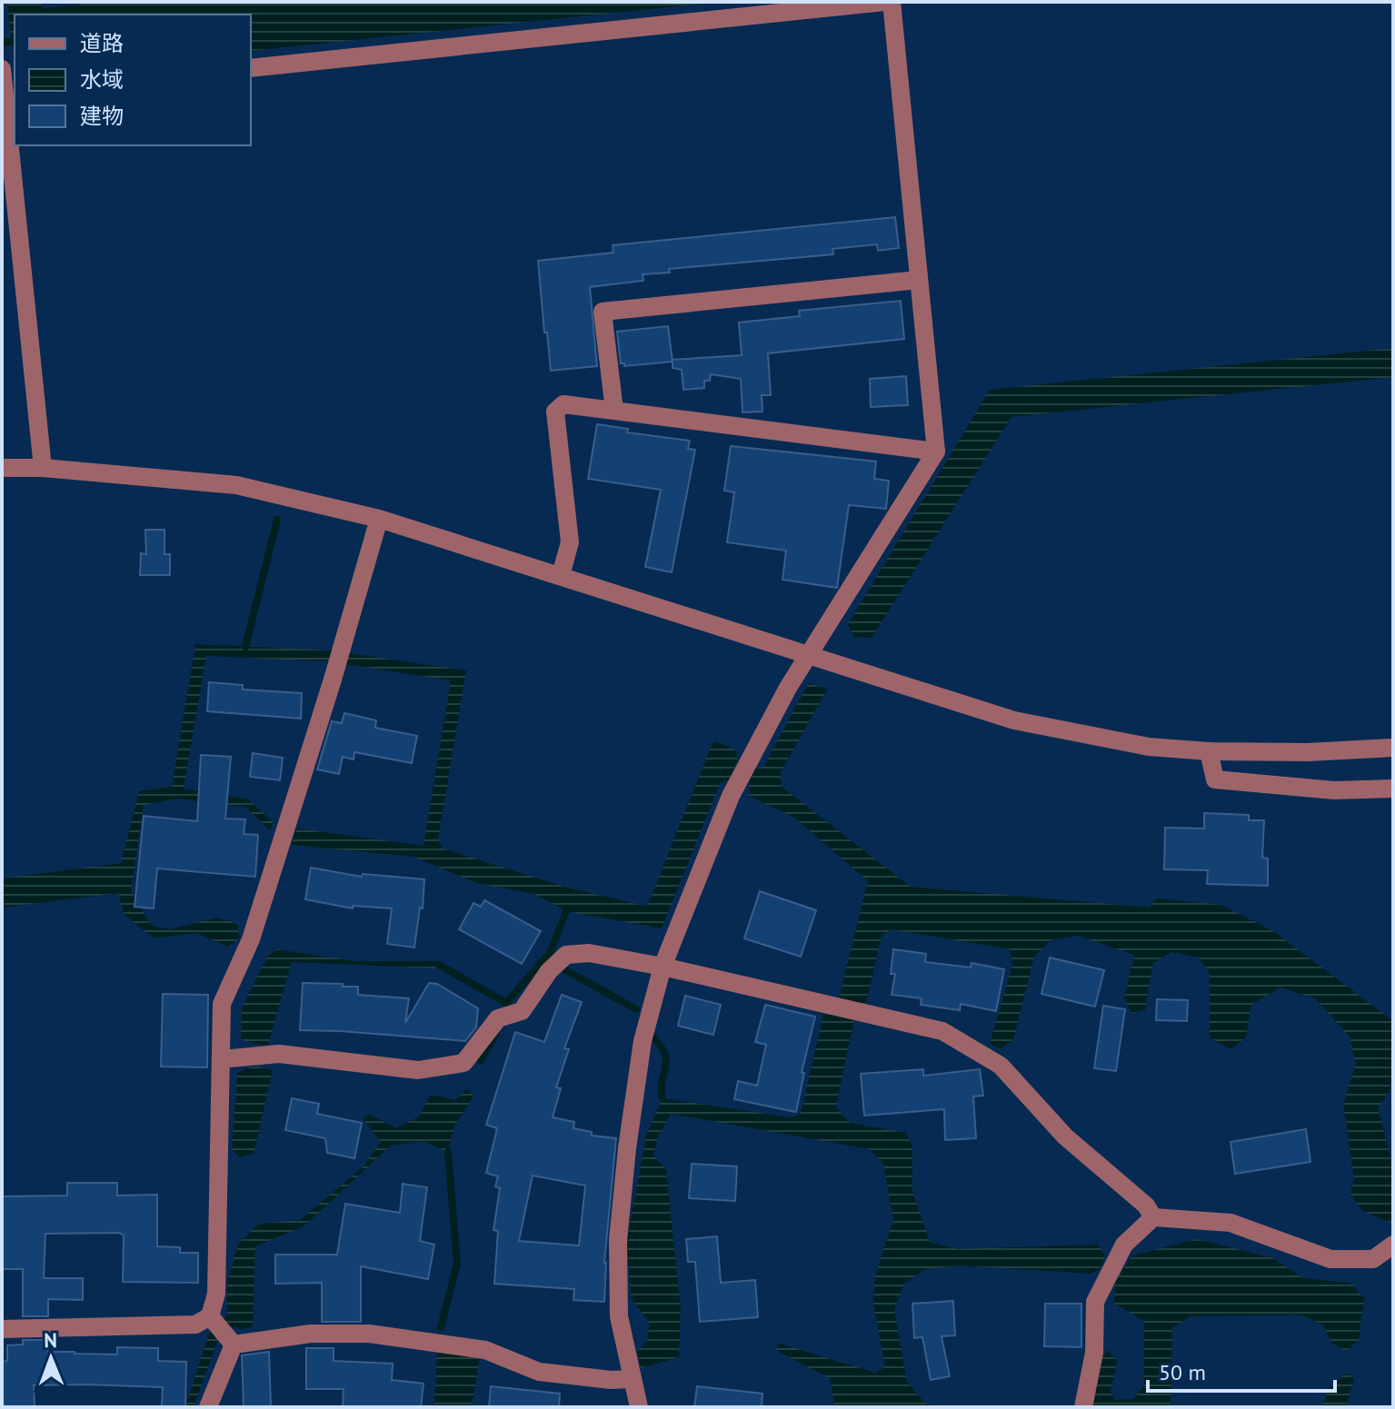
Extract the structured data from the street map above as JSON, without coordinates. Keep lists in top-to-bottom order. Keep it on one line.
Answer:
{"legend":["道路","水域","建物"],"scale_bar":"50 m","north":"top"}
